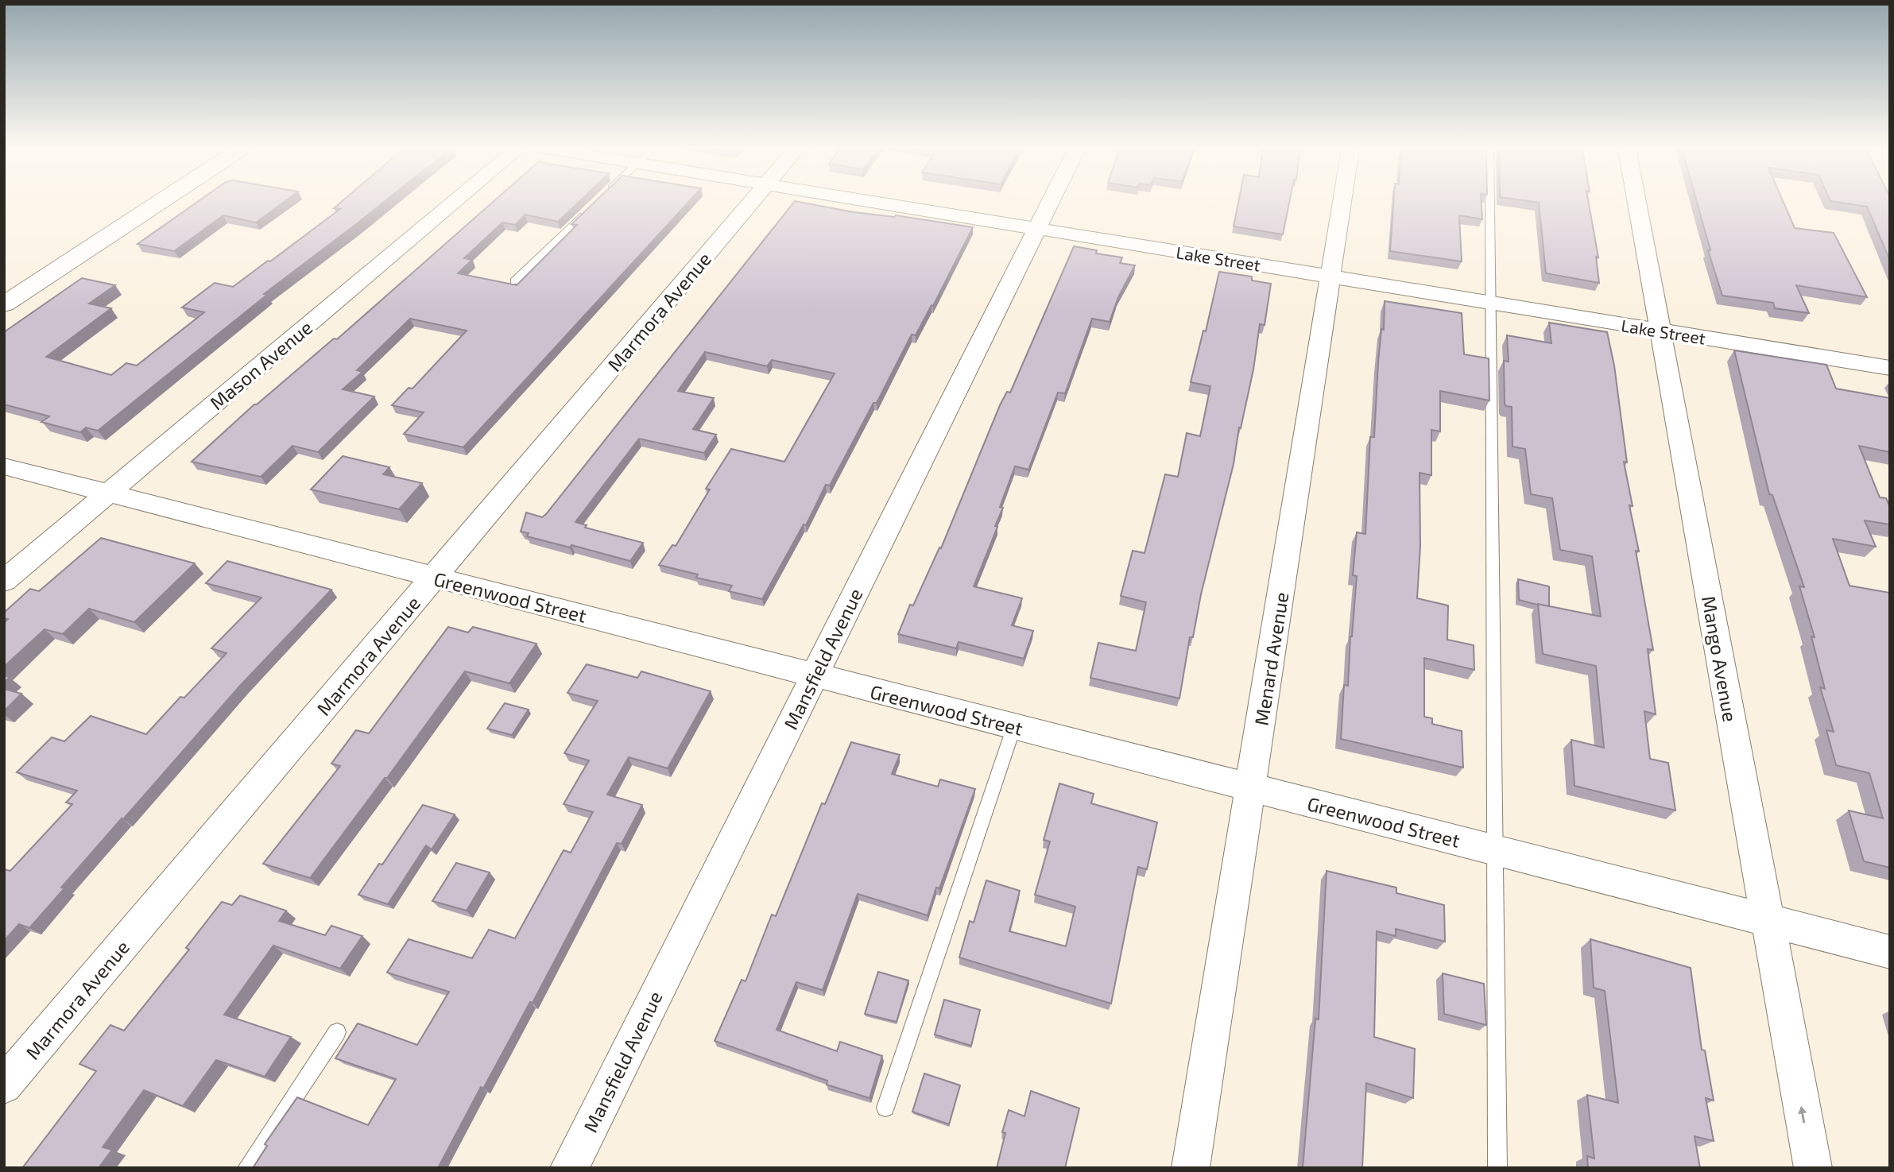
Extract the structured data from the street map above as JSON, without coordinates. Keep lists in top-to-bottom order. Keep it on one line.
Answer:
{"streets":{"street":["Lake Street","Marmora Avenue","Mason Avenue","Greenwood Street","Mansfield Avenue","Menard Avenue","Mango Avenue"]},"crossings":[["Lake Street","Mansfield Avenue"],["Lake Street","Menard Avenue"],["Lake Street","Mango Avenue"],["Marmora Avenue","Greenwood Street"],["Mason Avenue","Greenwood Street"],["Greenwood Street","Mansfield Avenue"],["Greenwood Street","Menard Avenue"],["Greenwood Street","Mango Avenue"]]}
